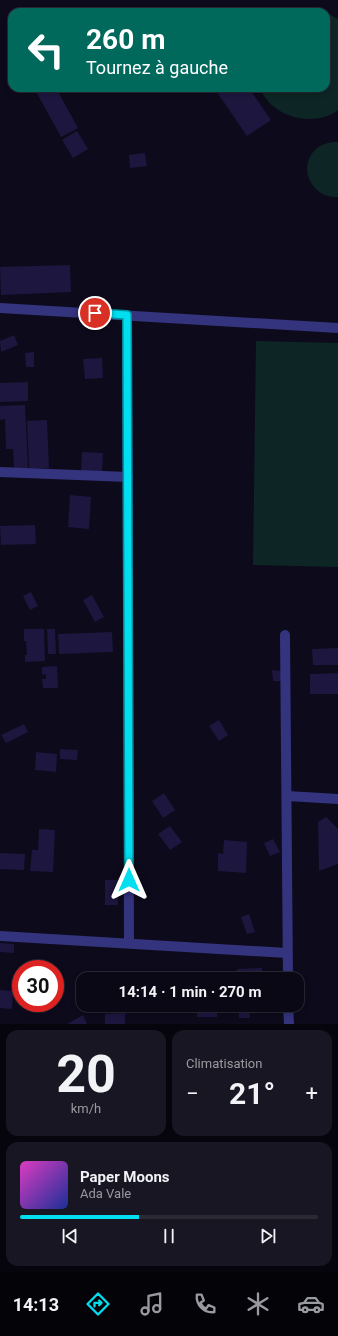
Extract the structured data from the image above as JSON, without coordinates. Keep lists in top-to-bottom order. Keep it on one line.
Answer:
{"page":{"turn":["260 m","Tournez à gauche"],"limit":"30","trip":"14:14 · 1 min · 270 m","tile":[["20","km/h"],"Climatisation"],"heat":["−","21°","+"],"song":["Paper Moons","Ada Vale"],"tabs":"14:13"}}
